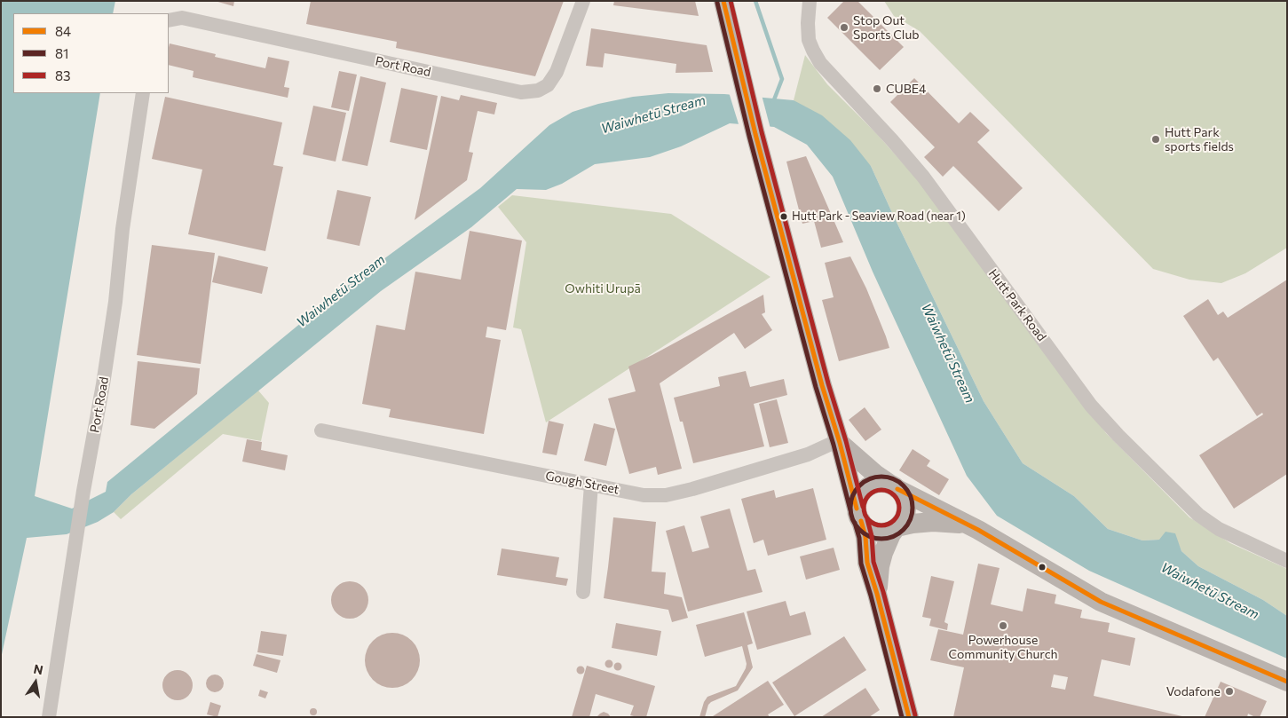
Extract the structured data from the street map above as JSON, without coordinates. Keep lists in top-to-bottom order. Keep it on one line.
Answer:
{"streets":{"street":["Port Road","Hutt Park Road","Gough Street"]},"water":["Waiwhetū Stream"],"parks":["Owhiti Urupā"],"places":["Stop Out Sports Club","CUBE4","Hutt Park sports fields","Hutt Park - Seaview Road (near 1)","Powerhouse Community Church","Vodafone"],"lines":["transit line 84","transit line 83","transit line 81"],"legend":["84","81","83"],"north":"top"}
